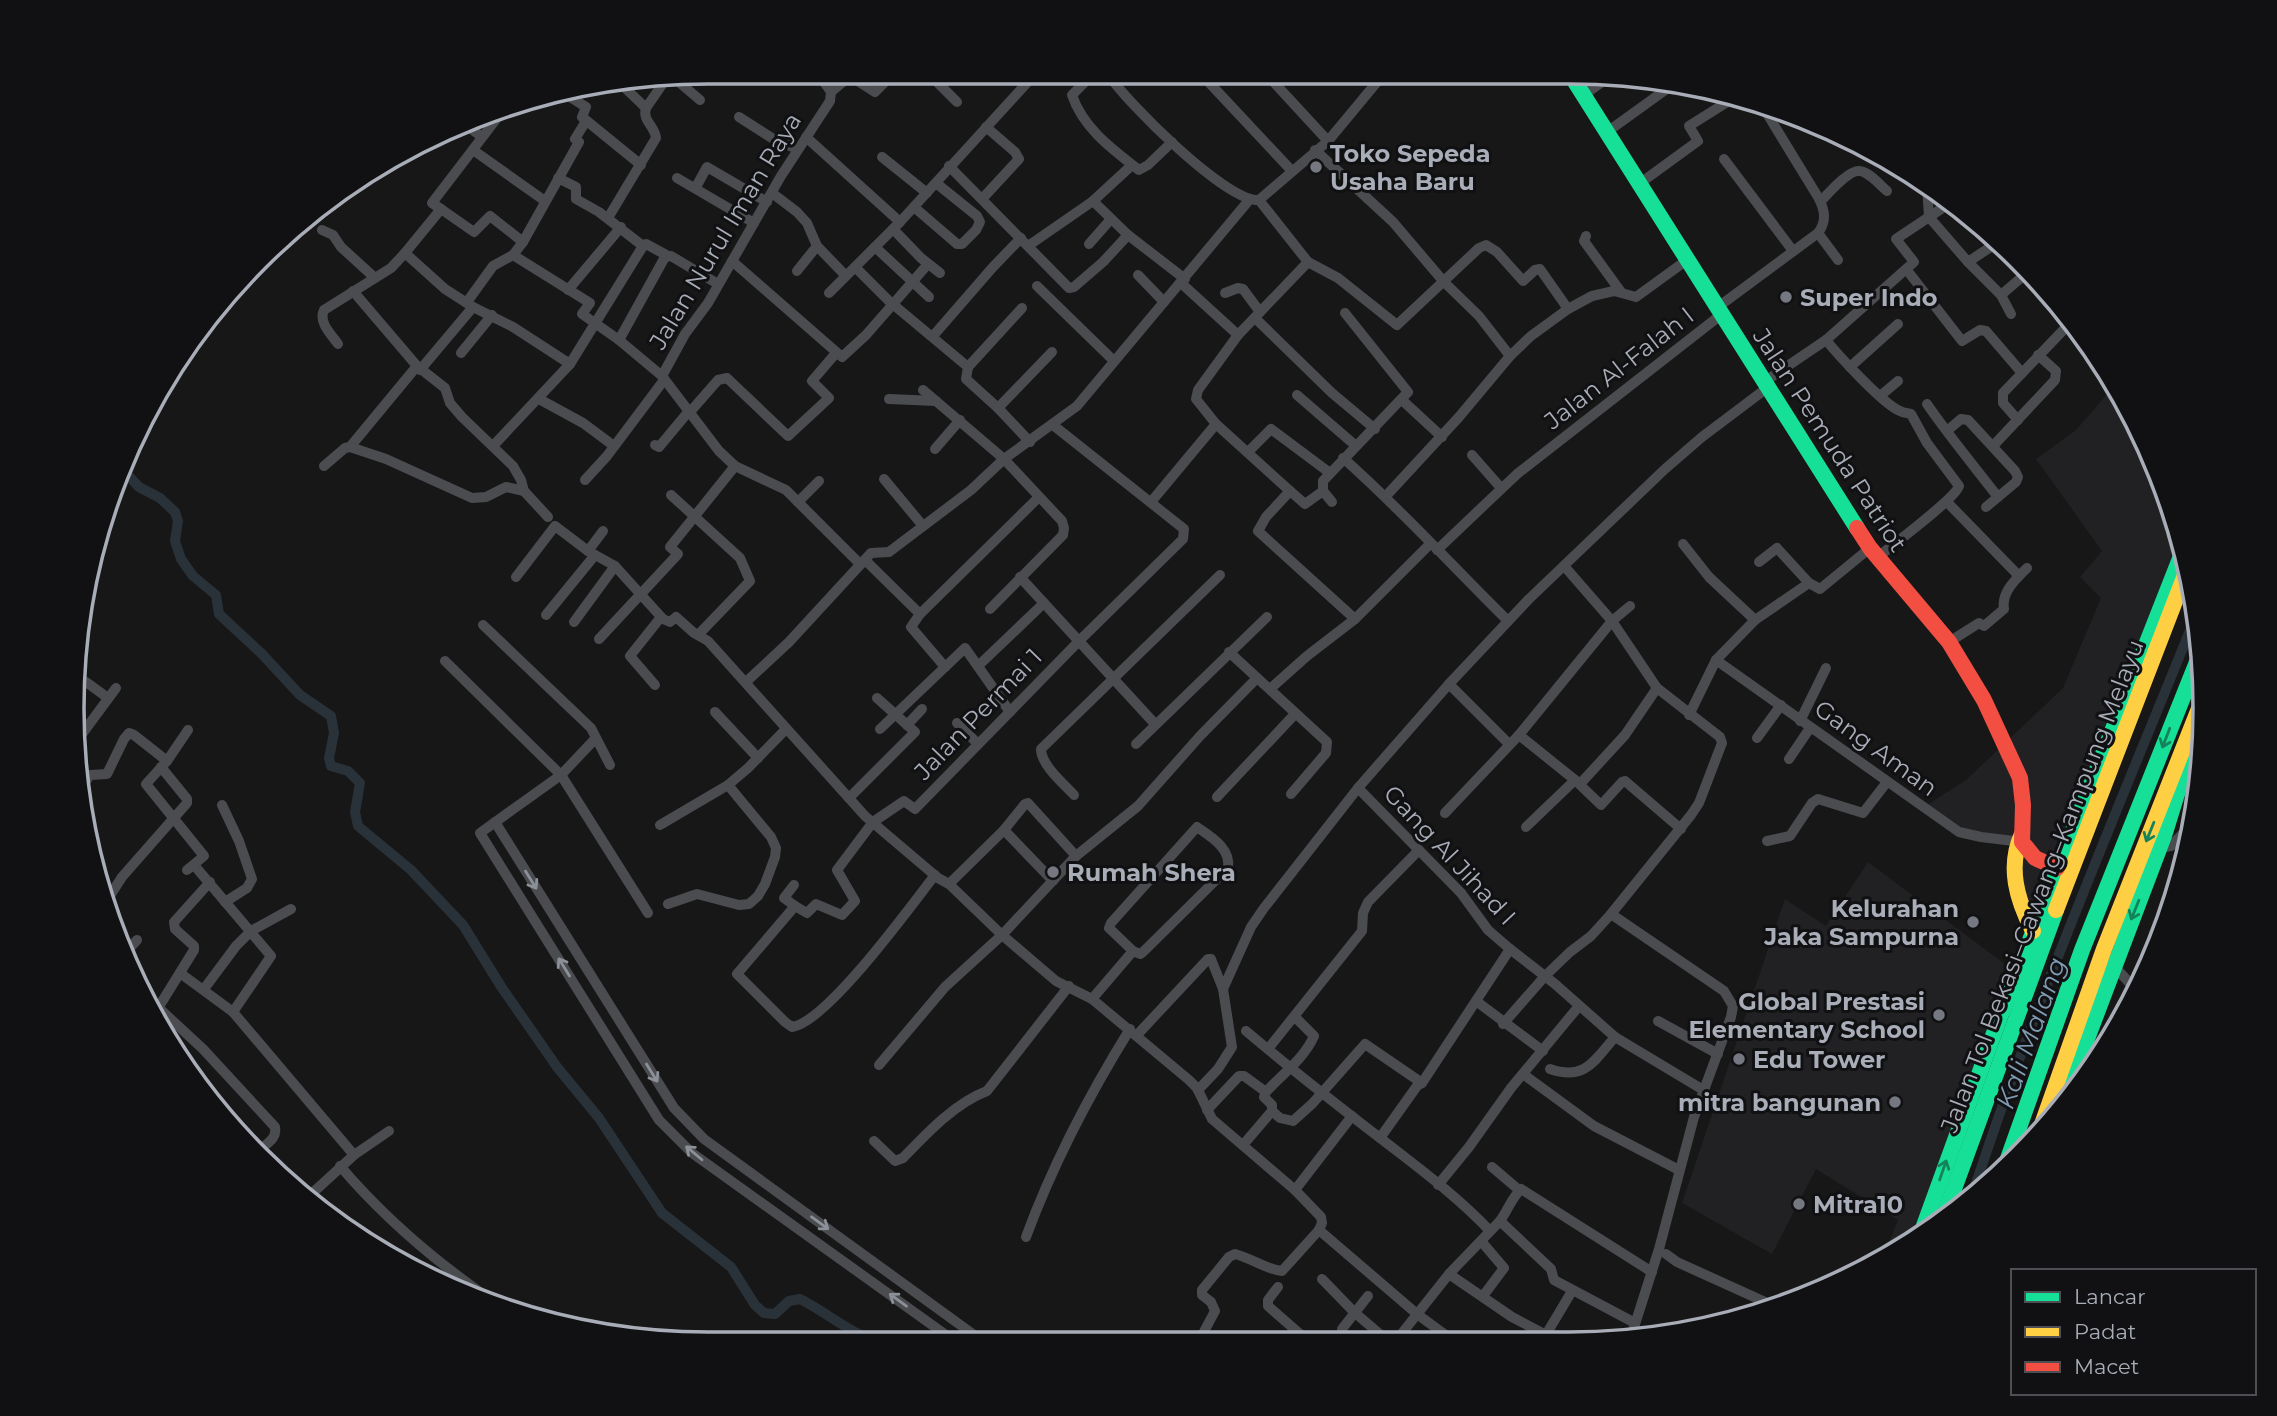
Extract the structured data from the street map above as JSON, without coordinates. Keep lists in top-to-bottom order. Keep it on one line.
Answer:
{"streets":{"main road":["Jalan Pemuda Patriot","Jalan Tol Bekasi–Cawang–Kampung Melayu"],"street":["Jalan Nurul Iman Raya","Jalan Al-Falah I","Jalan Permai 1","Gang Aman","Gang Al Jihad I"]},"crossings":[["Jalan Al-Falah I","Jalan Pemuda Patriot"],["Jalan Pemuda Patriot","Gang Aman"]],"water":["Kali Malang"],"places":["Toko Sepeda Usaha Baru","Super Indo","Rumah Shera","Kelurahan Jaka Sampurna","Global Prestasi Elementary School","Edu Tower","mitra bangunan","Mitra10"],"legend":["Lancar","Padat","Macet"]}
